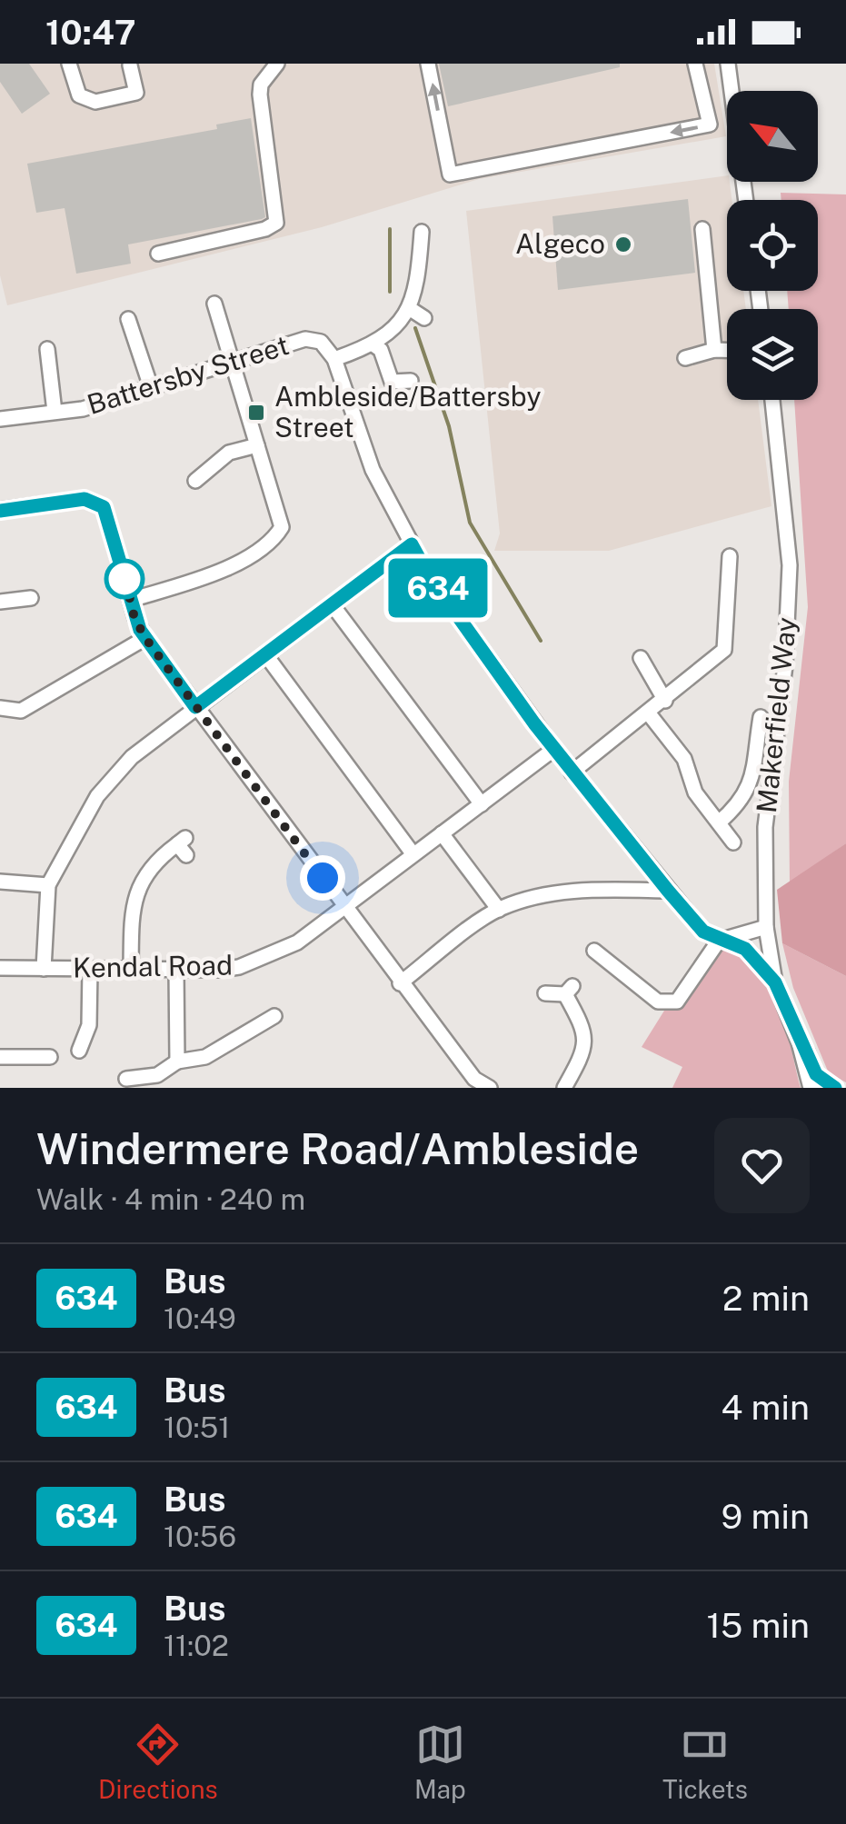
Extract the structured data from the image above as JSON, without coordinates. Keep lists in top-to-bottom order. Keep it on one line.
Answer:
{"streets":{"street":["Battersby Street","Makerfield Way","Kendal Road"]},"places":{"other":["Algeco"],"transit":["Ambleside/Battersby Street"]},"lines":["bus line 634"],"north":"top left","page":{"status":"10:47","on_map":"634","heading":["Windermere Road/Ambleside","Walk · 4 min · 240 m"],"list":[{"mark":"634","name":"Bus","note":"10:49","value":"2 min"},{"mark":"634","name":"Bus","note":"10:51","value":"4 min"},{"mark":"634","name":"Bus","note":"10:56","value":"9 min"},{"mark":"634","name":"Bus","note":"11:02","value":"15 min"}],"tabs":["Directions","Map","Tickets"]}}
